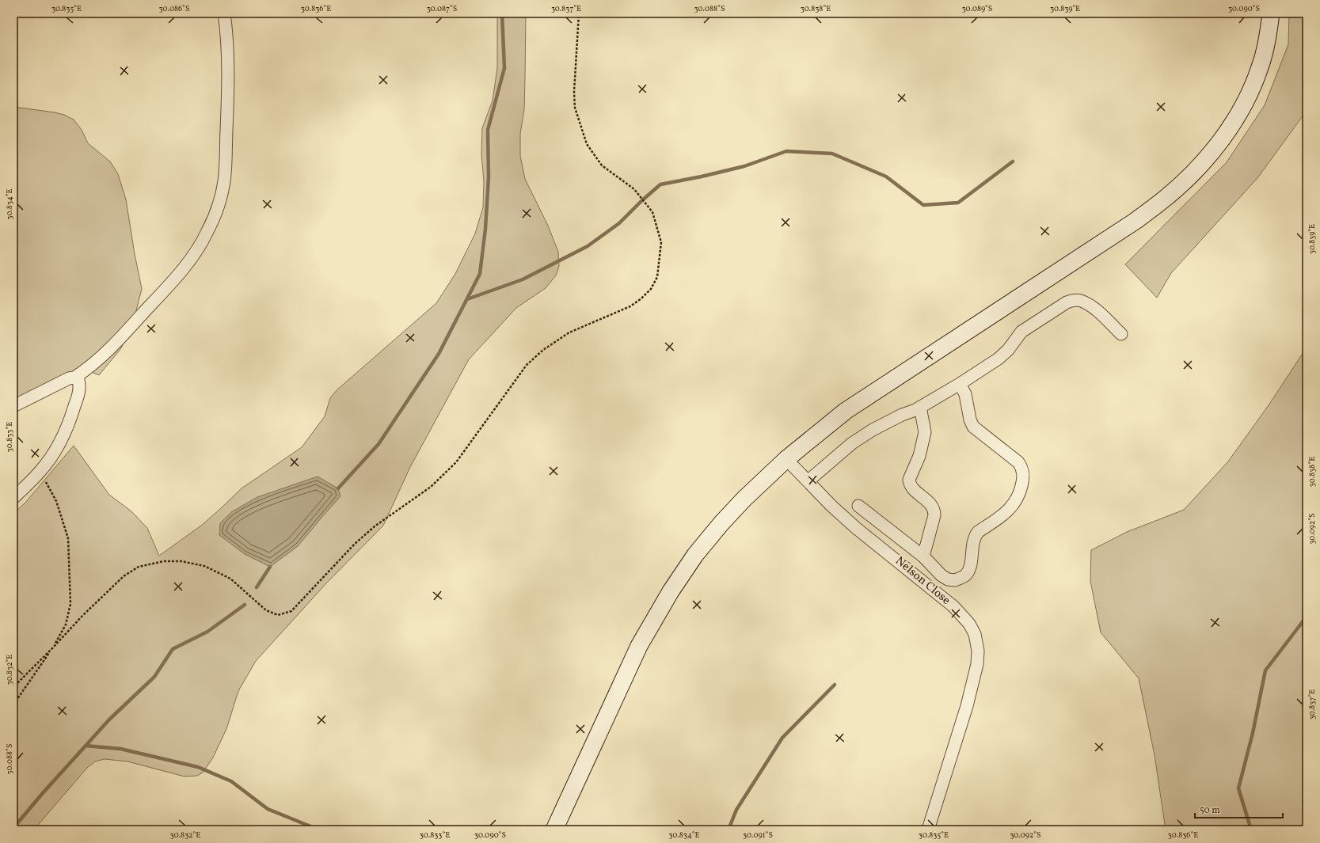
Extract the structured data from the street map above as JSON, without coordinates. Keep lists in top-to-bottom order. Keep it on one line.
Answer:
{"streets":{"street":["Nelson Close"]},"scale_bar":"50 m","coordinates":["30.835°E","30.086°S","30.836°E","30.087°S","30.837°E","30.088°S","30.838°E","30.089°S","30.839°E","30.090°S","30.834°E","30.833°E","30.092°S","30.832°E","30.091°S"]}
